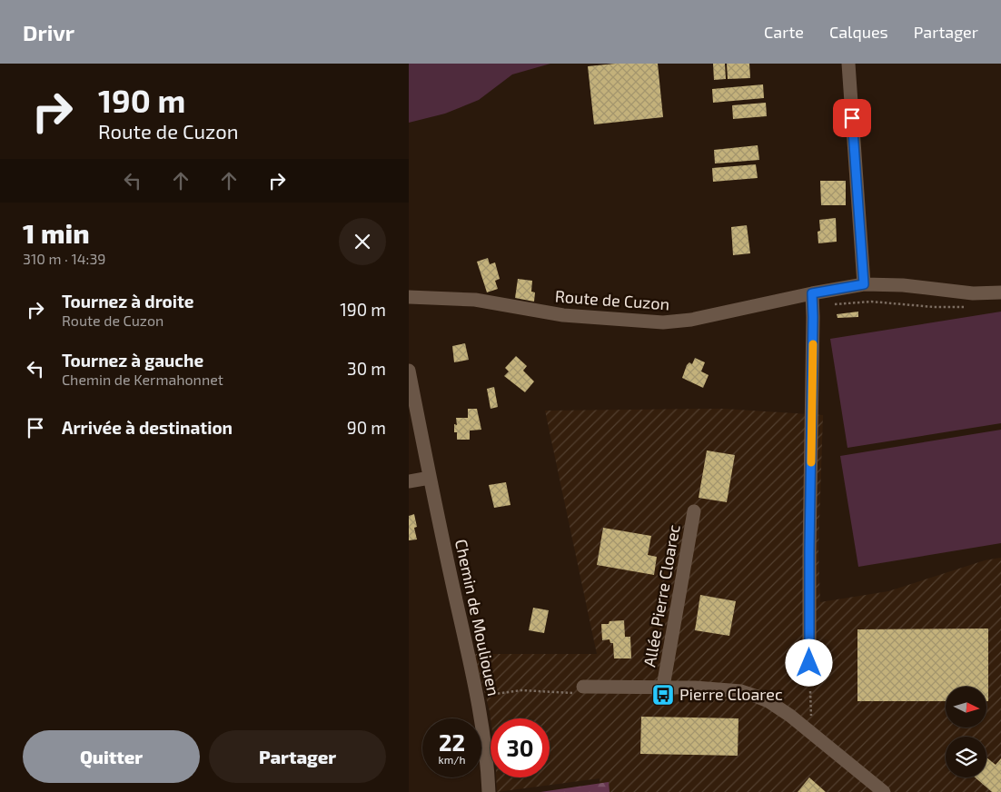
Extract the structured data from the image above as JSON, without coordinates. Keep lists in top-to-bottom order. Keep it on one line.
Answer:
{"streets":{"street":["Route de Cuzon","Allée Pierre Cloarec","Chemin de Mouliouen"]},"places":{"bus stop":["Pierre Cloarec"]},"north":"right","page":{"header":"Drivr","nav":["Carte","Calques","Partager"],"turn":["190 m","Route de Cuzon"],"heading":["1 min","310 m · 14:39"],"list":[{"name":"Tournez à droite","note":"Route de Cuzon","value":"190 m"},{"name":"Tournez à gauche","note":"Chemin de Kermahonnet","value":"30 m"},{"name":"Arrivée à destination","value":"90 m"}],"speed":"22 km/h","limit":"30","buttons":["Quitter","Partager"]}}
